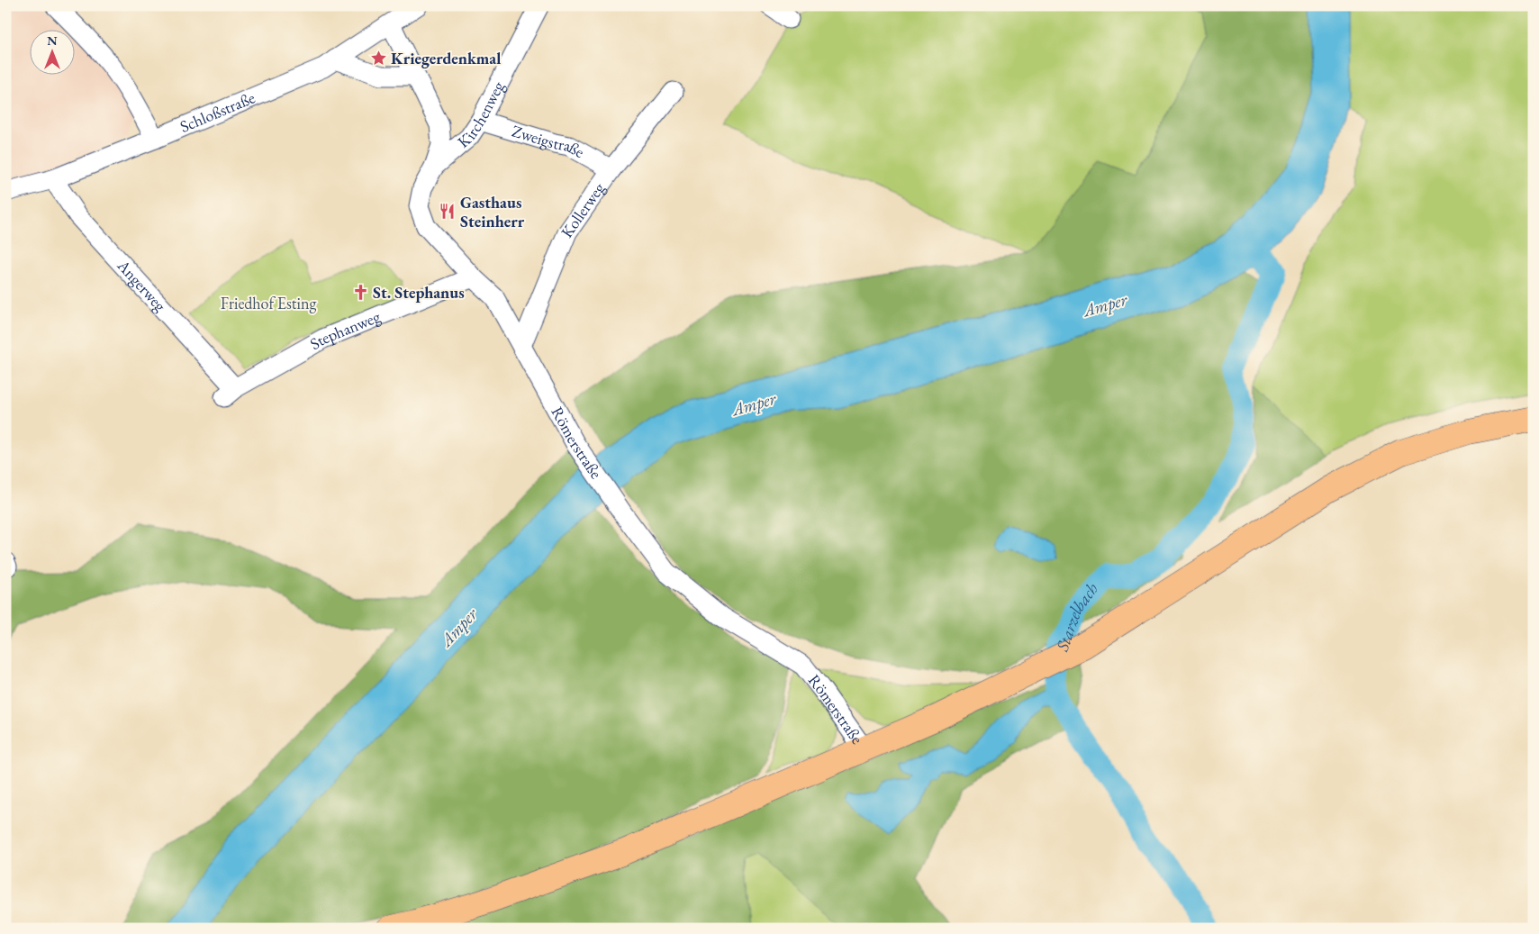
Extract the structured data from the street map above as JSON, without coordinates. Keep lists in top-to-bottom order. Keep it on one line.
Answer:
{"streets":{"street":["Schloßstraße","Kirchenweg","Zweigstraße","Kollerweg","Angerweg","Stephanweg","Römerstraße"]},"crossings":[["Schloßstraße","Angerweg"],["Schloßstraße","Römerstraße"],["Kirchenweg","Zweigstraße"],["Kirchenweg","Römerstraße"],["Zweigstraße","Kollerweg"],["Kollerweg","Römerstraße"],["Angerweg","Stephanweg"],["Stephanweg","Römerstraße"]],"water":["Amper","Starzelbach"],"parks":["Friedhof Esting"],"places":{"place":["Kriegerdenkmal"],"restaurant":["Gasthaus Steinherr"],"church":["St. Stephanus"]},"north":"top"}
